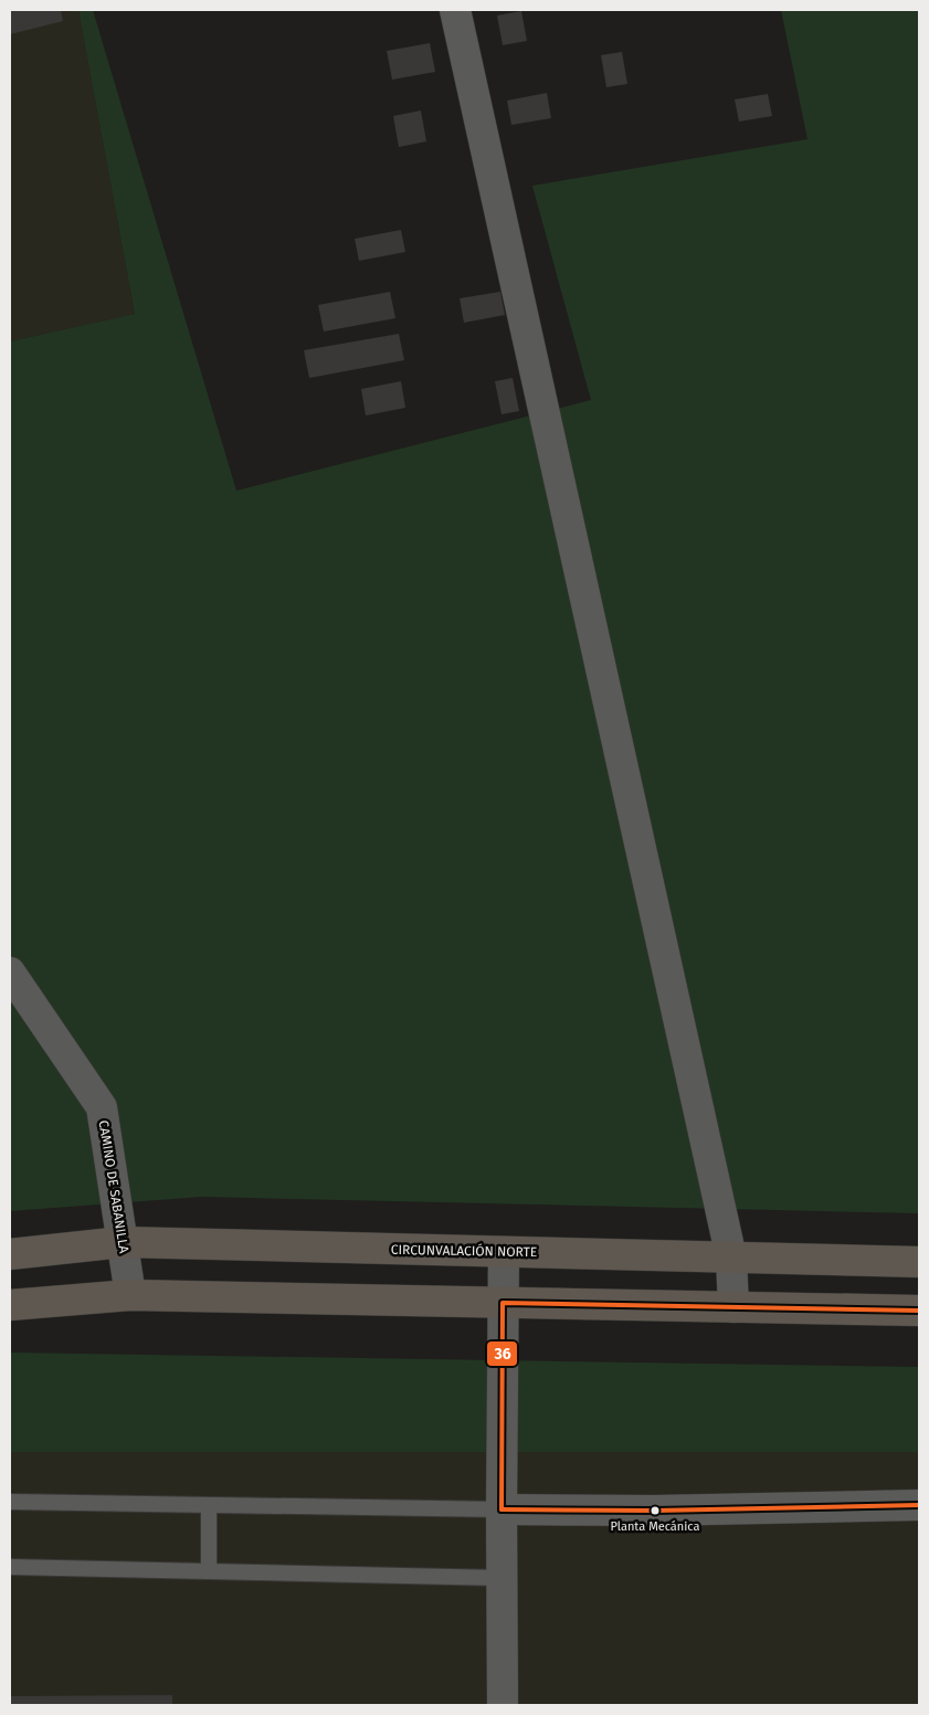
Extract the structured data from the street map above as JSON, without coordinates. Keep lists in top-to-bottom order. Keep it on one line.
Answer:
{"streets":{"highway":["CIRCUNVALACIÓN NORTE"],"street":["CAMINO DE SABANILLA"]},"crossings":[["CAMINO DE SABANILLA","CIRCUNVALACIÓN NORTE"]],"places":["Planta Mecánica"],"lines":["transit line 36"]}
